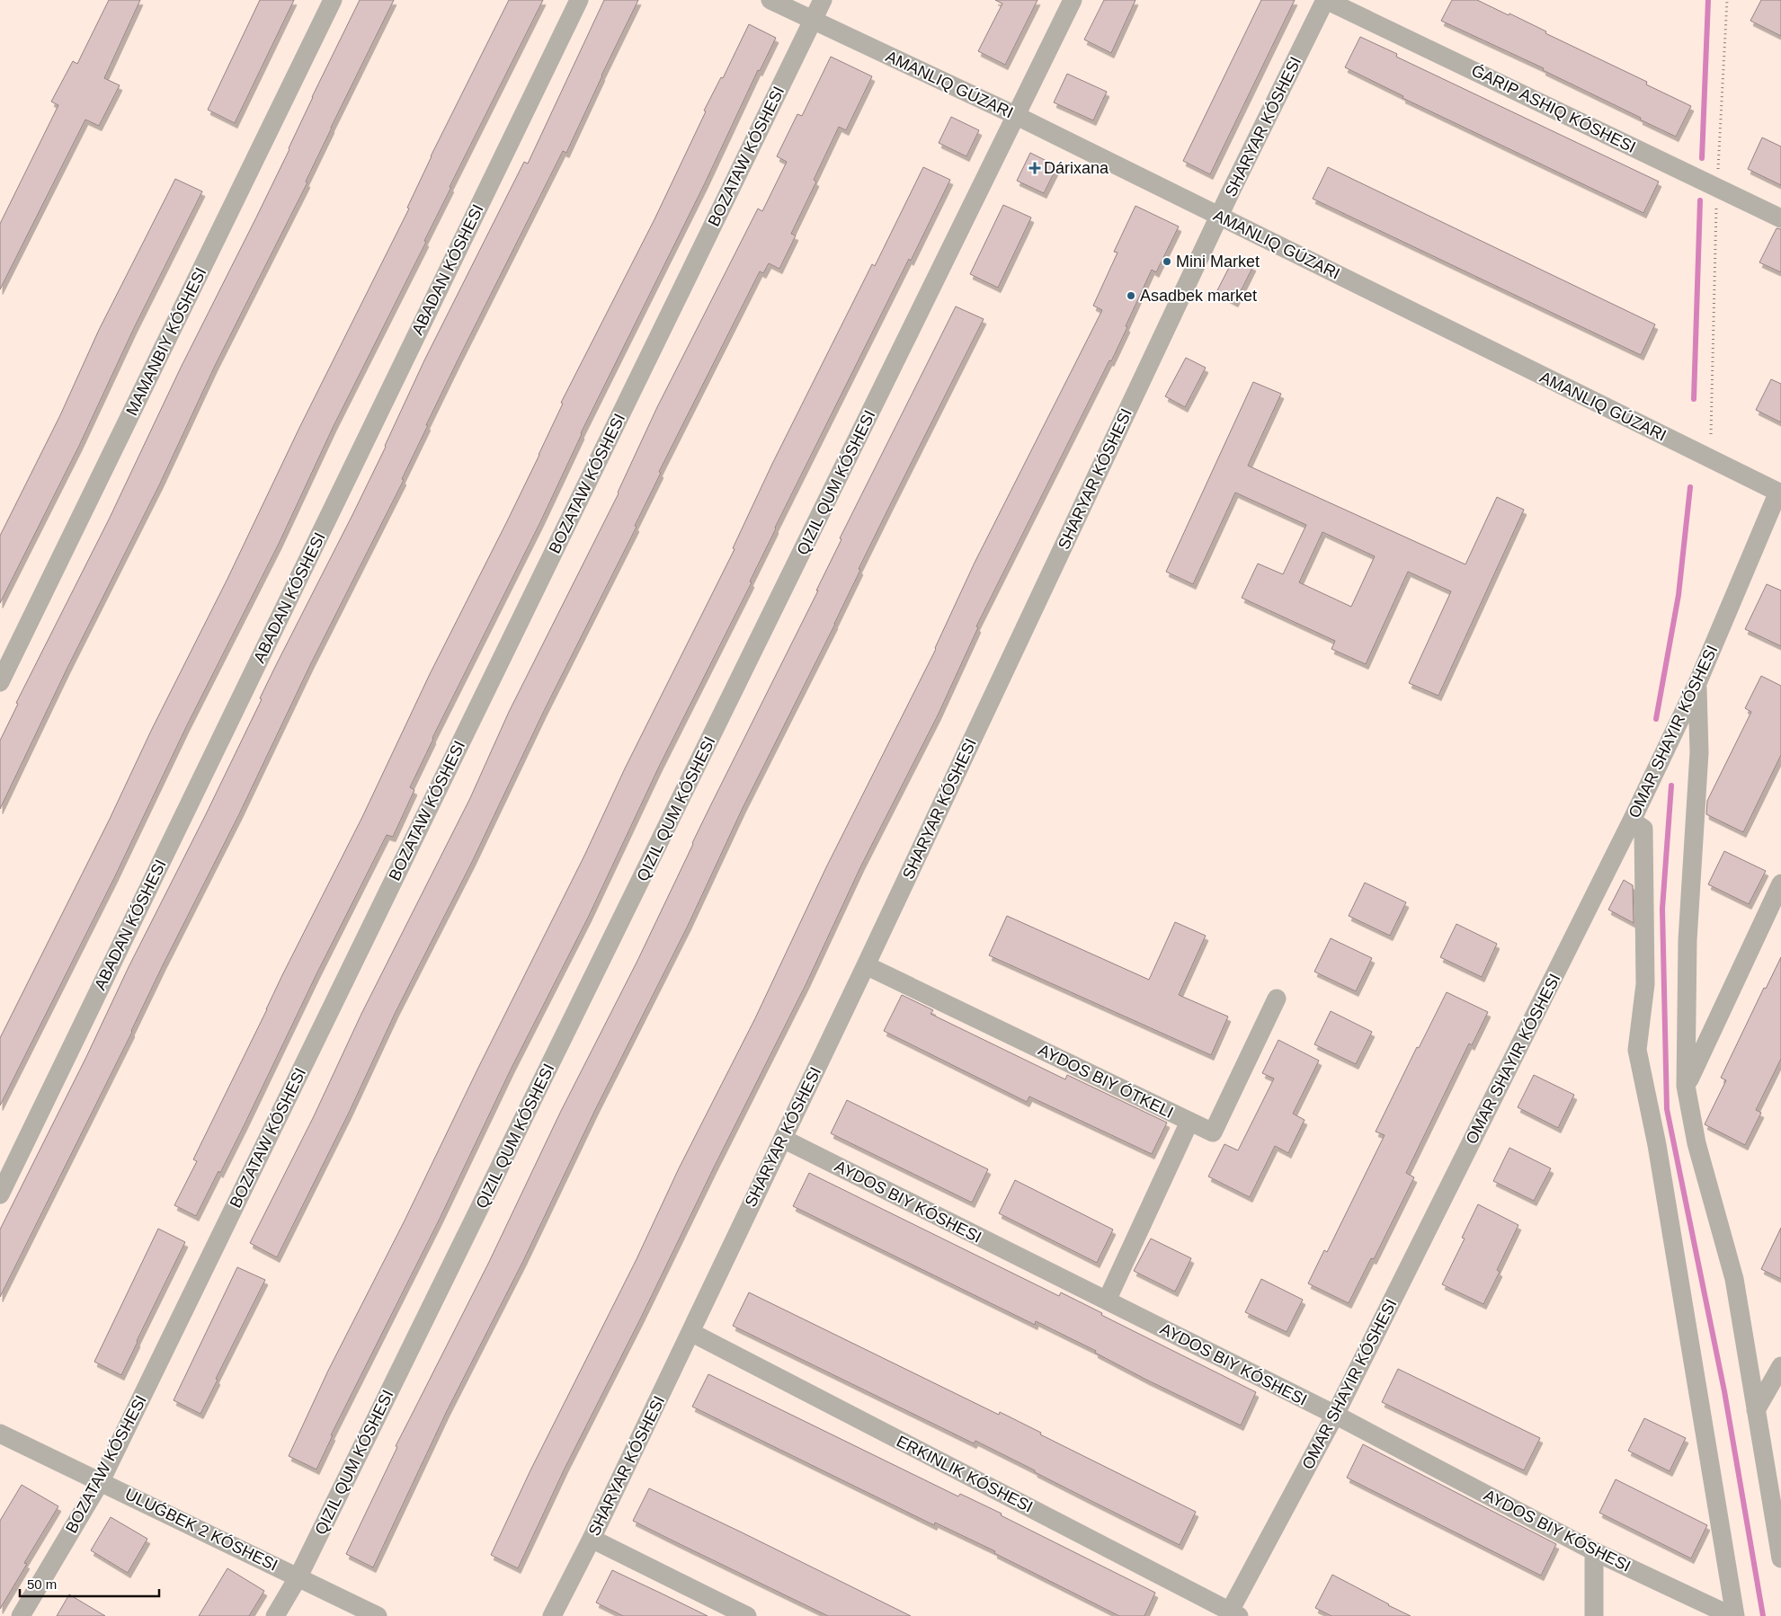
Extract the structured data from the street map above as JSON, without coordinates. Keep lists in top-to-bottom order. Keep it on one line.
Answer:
{"streets":{"street":["SHARYAR KÓSHESI","BOZATAW KÓSHESI","ABADAN KÓSHESI","MAMANBIY KÓSHESI","AYDOS BIY ÓTKELI","AYDOS BIY KÓSHESI","ERKINLIK KÓSHESI","ULUǴBEK 2 KÓSHESI"]},"crossings":[["SHARYAR KÓSHESI","AYDOS BIY ÓTKELI"],["SHARYAR KÓSHESI","AYDOS BIY KÓSHESI"],["SHARYAR KÓSHESI","ERKINLIK KÓSHESI"],["BOZATAW KÓSHESI","ULUǴBEK 2 KÓSHESI"]],"places":{"health":["Dárixana"],"other":["Mini Market","Asadbek market"]},"scale_bar":"50 m"}
